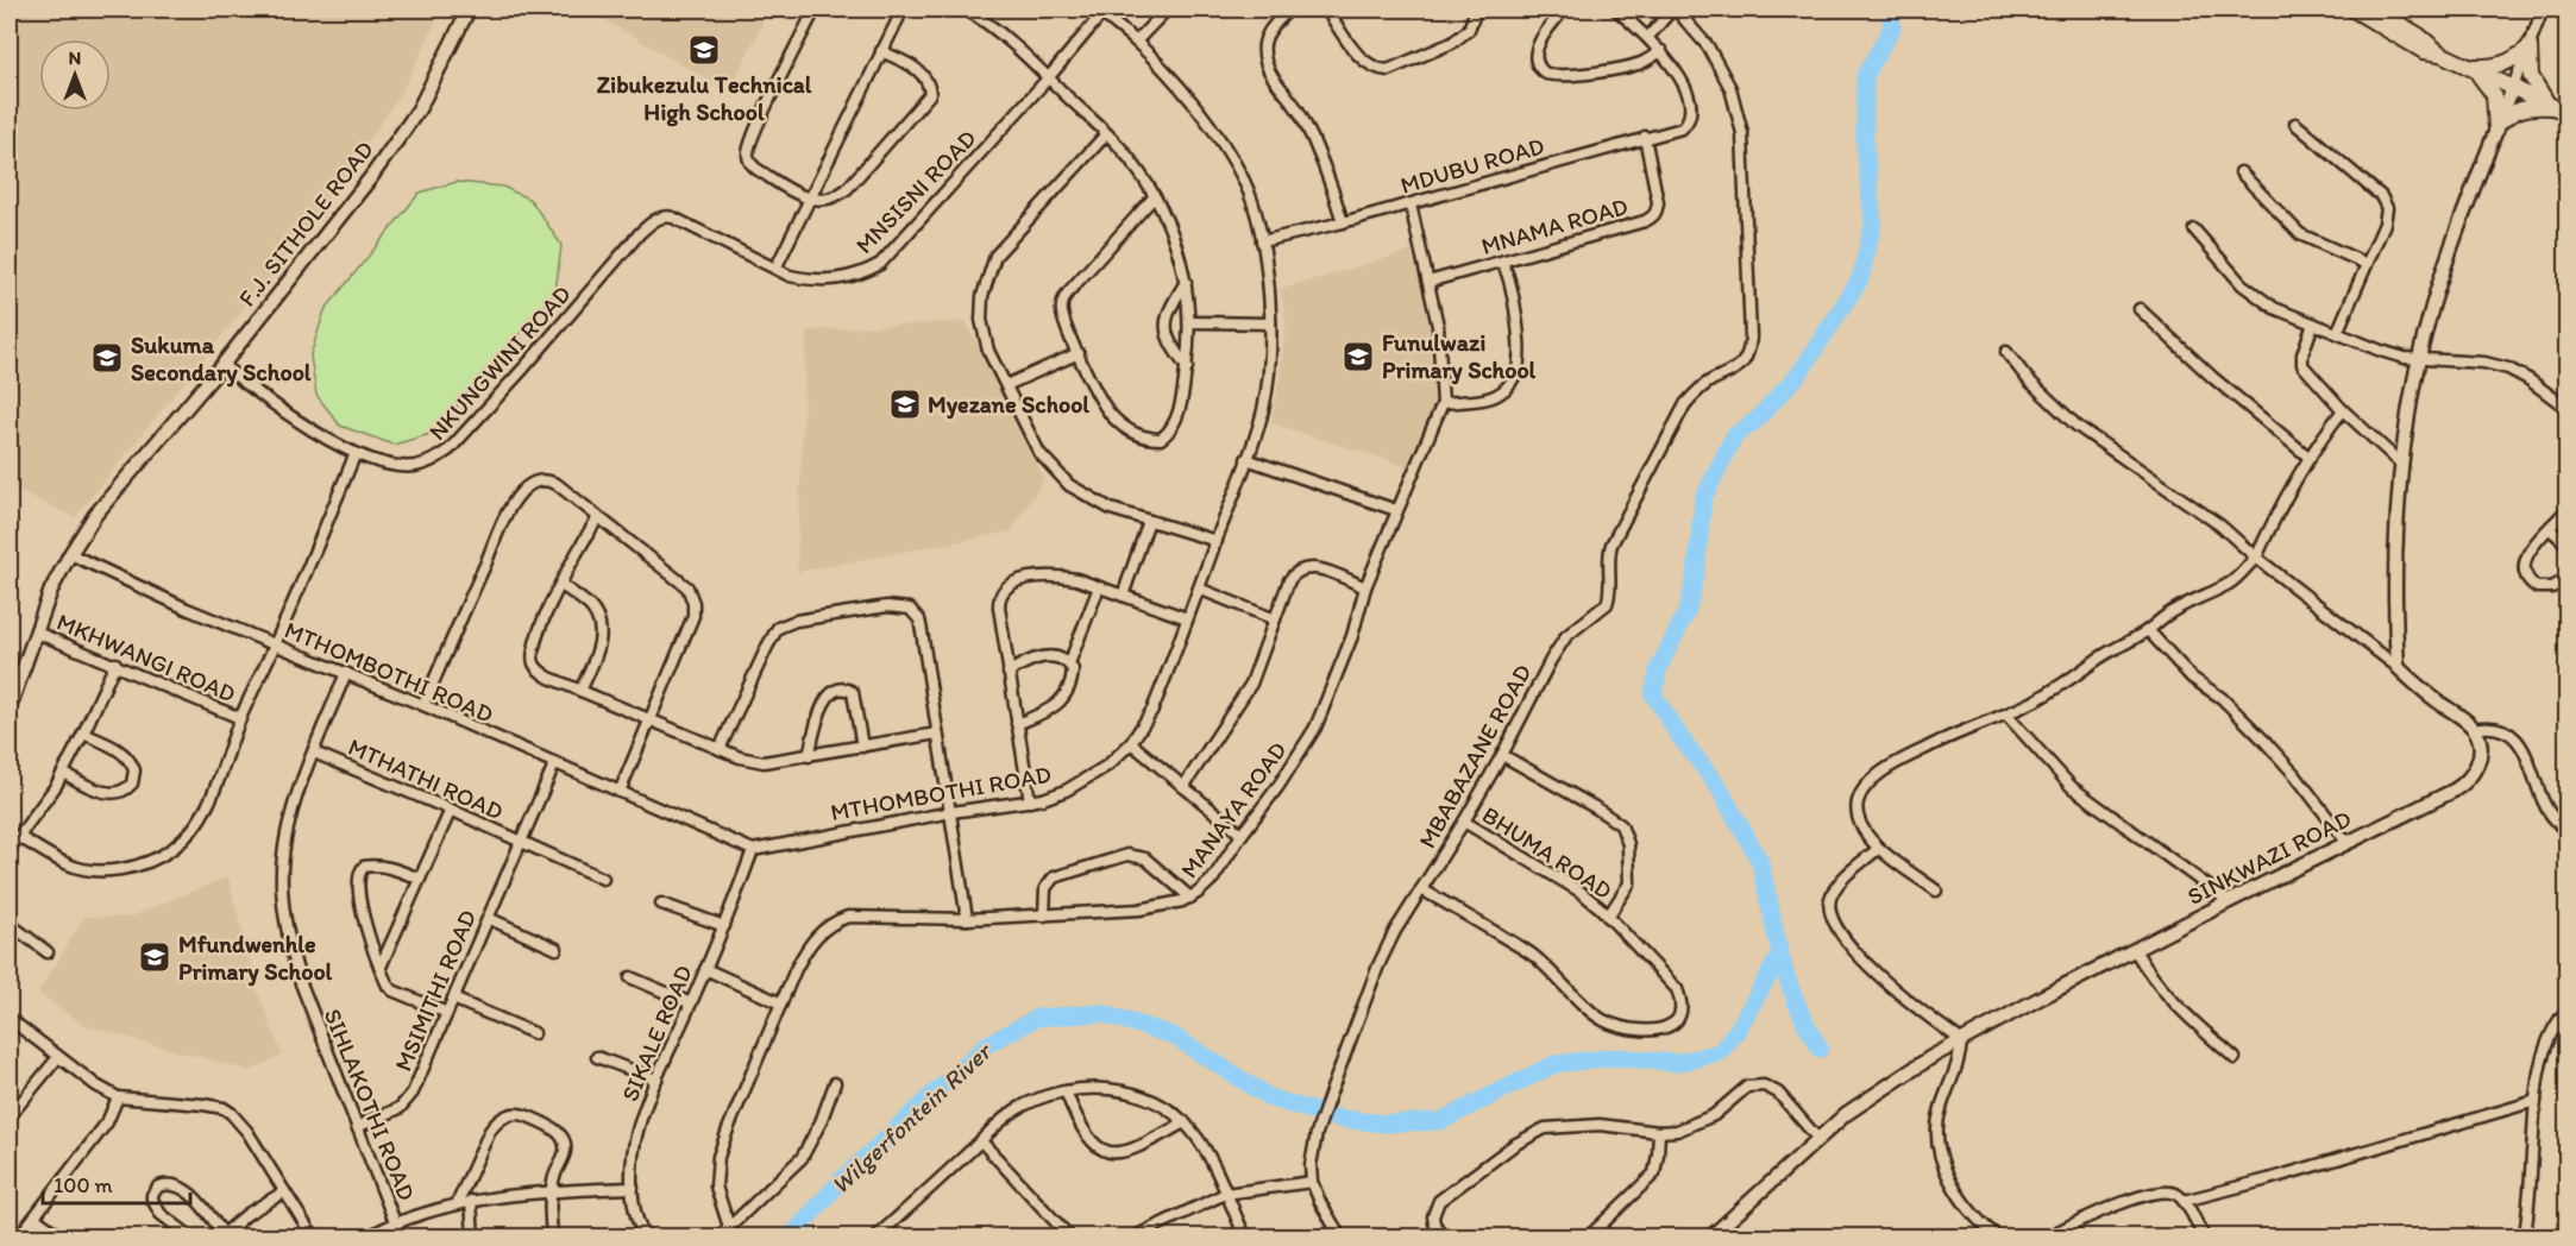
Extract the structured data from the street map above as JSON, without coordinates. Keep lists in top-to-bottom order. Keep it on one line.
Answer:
{"streets":{"street":["MDUBU ROAD","MNSISNI ROAD","F.J. SITHOLE ROAD","MNAMA ROAD","NKUNGWINI ROAD","MKHWANGI ROAD","MTHOMBOTHI ROAD","MBABAZANE ROAD","MTHATHI ROAD","MANAYA ROAD","BHUMA ROAD","SINKWAZI ROAD","MSIMITHI ROAD","SIKALE ROAD","SIHLAKOTHI ROAD"]},"crossings":[["MDUBU ROAD","MNAMA ROAD"],["MDUBU ROAD","MTHOMBOTHI ROAD"],["MDUBU ROAD","MANAYA ROAD"],["MNSISNI ROAD","NKUNGWINI ROAD"],["MNSISNI ROAD","MTHOMBOTHI ROAD"],["F.J. SITHOLE ROAD","NKUNGWINI ROAD"],["F.J. SITHOLE ROAD","MKHWANGI ROAD"],["F.J. SITHOLE ROAD","MTHOMBOTHI ROAD"],["MNAMA ROAD","MANAYA ROAD"],["MTHOMBOTHI ROAD","MSIMITHI ROAD"],["MTHOMBOTHI ROAD","SIKALE ROAD"],["MTHOMBOTHI ROAD","SIHLAKOTHI ROAD"],["MBABAZANE ROAD","BHUMA ROAD"],["MTHATHI ROAD","MSIMITHI ROAD"],["MTHATHI ROAD","SIHLAKOTHI ROAD"],["MSIMITHI ROAD","SIHLAKOTHI ROAD"]],"water":["Wilgerfontein River"],"places":{"school or university":["Zibukezulu Technical High School","Funulwazi Primary School","Sukuma Secondary School","Myezane School","Mfundwenhle Primary School"]},"scale_bar":"100 m","north":"top"}
